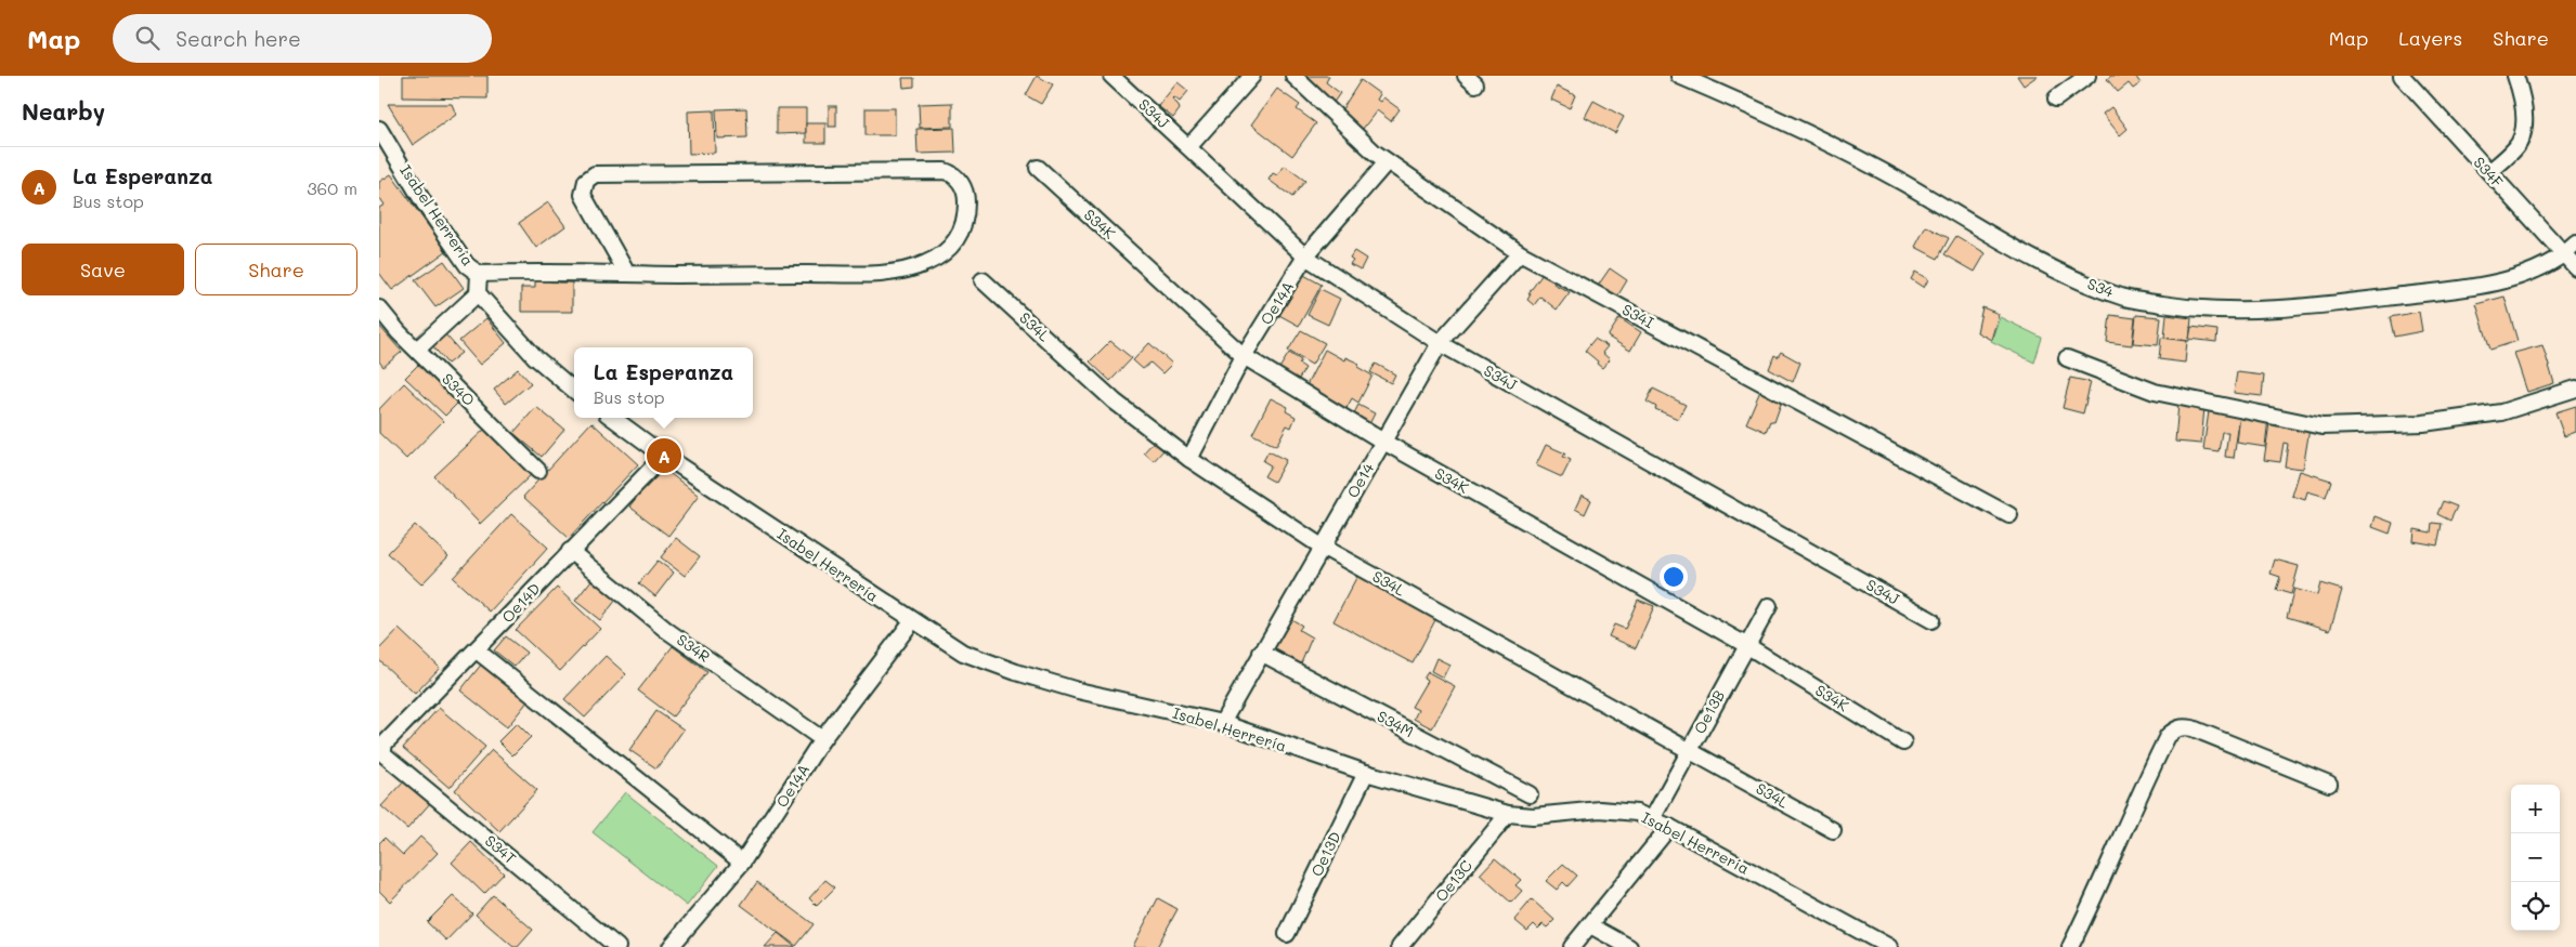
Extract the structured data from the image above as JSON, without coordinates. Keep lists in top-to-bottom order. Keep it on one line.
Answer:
{"streets":{"street":["S34J","S34F","Isabel Herrería","S34K","S34","Oe14A","S34I","S34L","S34O","Oe14","Oe14D","S34R","Oe13B","S34M","S34T","Oe13D","Oe13C"]},"crossings":[["S34J","Oe14A"],["S34J","Oe14"],["S34F","S34"],["Isabel Herrería","Oe14A"],["Isabel Herrería","Oe14"],["Isabel Herrería","Oe14D"],["Isabel Herrería","Oe13B"],["Isabel Herrería","Oe13D"],["Isabel Herrería","Oe13C"],["S34K","Oe14A"],["S34K","Oe14"],["S34K","Oe13B"],["Oe14A","S34I"],["Oe14A","S34L"],["Oe14A","S34R"],["S34I","Oe14"],["S34L","Oe14"],["S34L","Oe13B"],["Oe14","S34M"],["Oe14D","S34R"],["Oe14D","S34T"]],"page":{"header":"Map","search":"Search here","nav":["Map","Layers","Share"],"heading":"Nearby","list":[{"mark":"A","name":"La Esperanza","note":"Bus stop","value":"360 m"}],"buttons":["Save","Share"],"popup":["La Esperanza","Bus stop"],"pins":"A","map_buttons":["+","−"]}}
